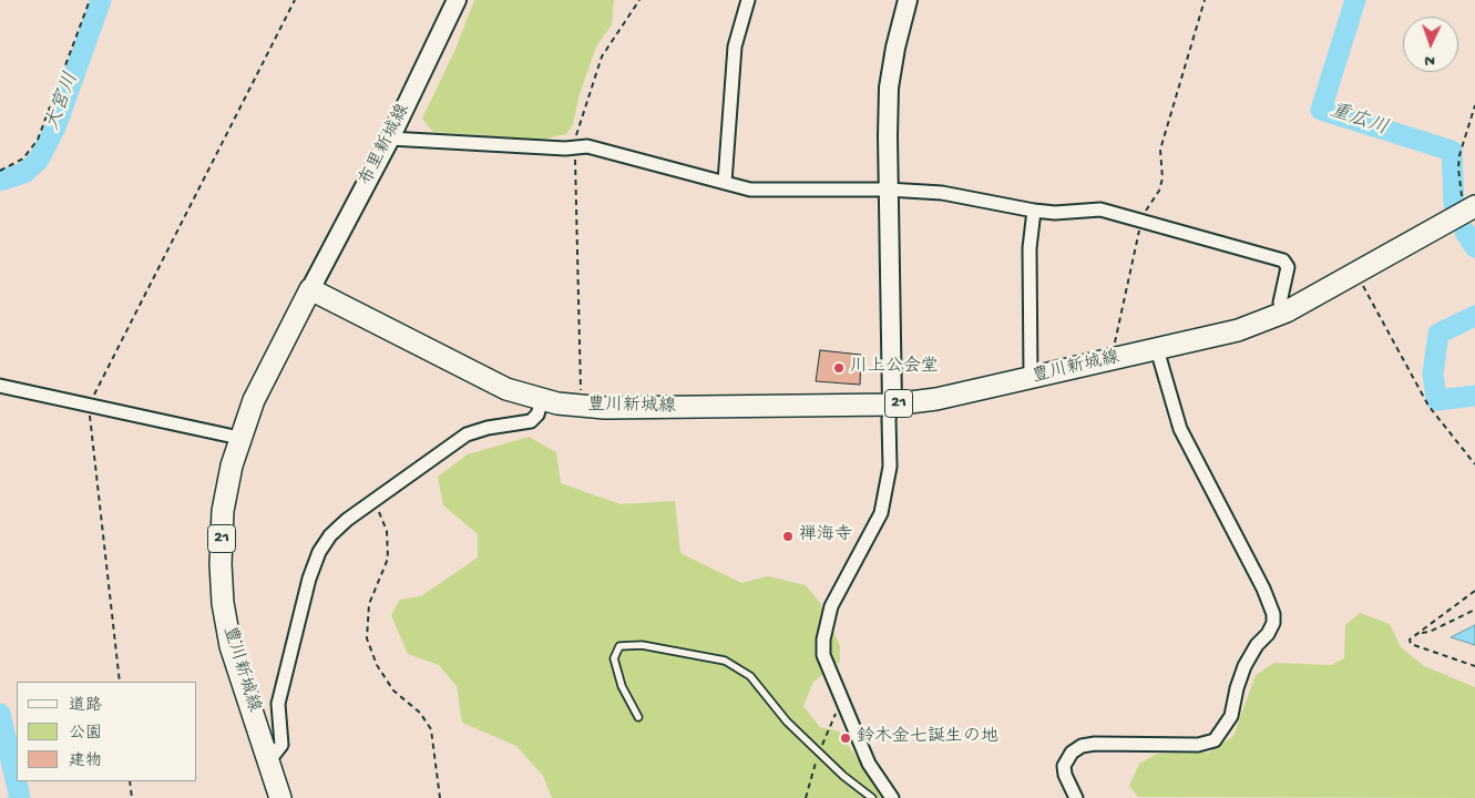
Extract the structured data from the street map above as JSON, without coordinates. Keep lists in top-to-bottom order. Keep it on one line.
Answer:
{"streets":{"main road":["豊川新城線","21"],"street":["布里新城線"]},"crossings":[["布里新城線","豊川新城線"]],"water":["大宮川","重広川"],"places":["川上公会堂","禅海寺","鈴木金七誕生の地"],"legend":["道路","公園","建物"],"north":"bottom"}
